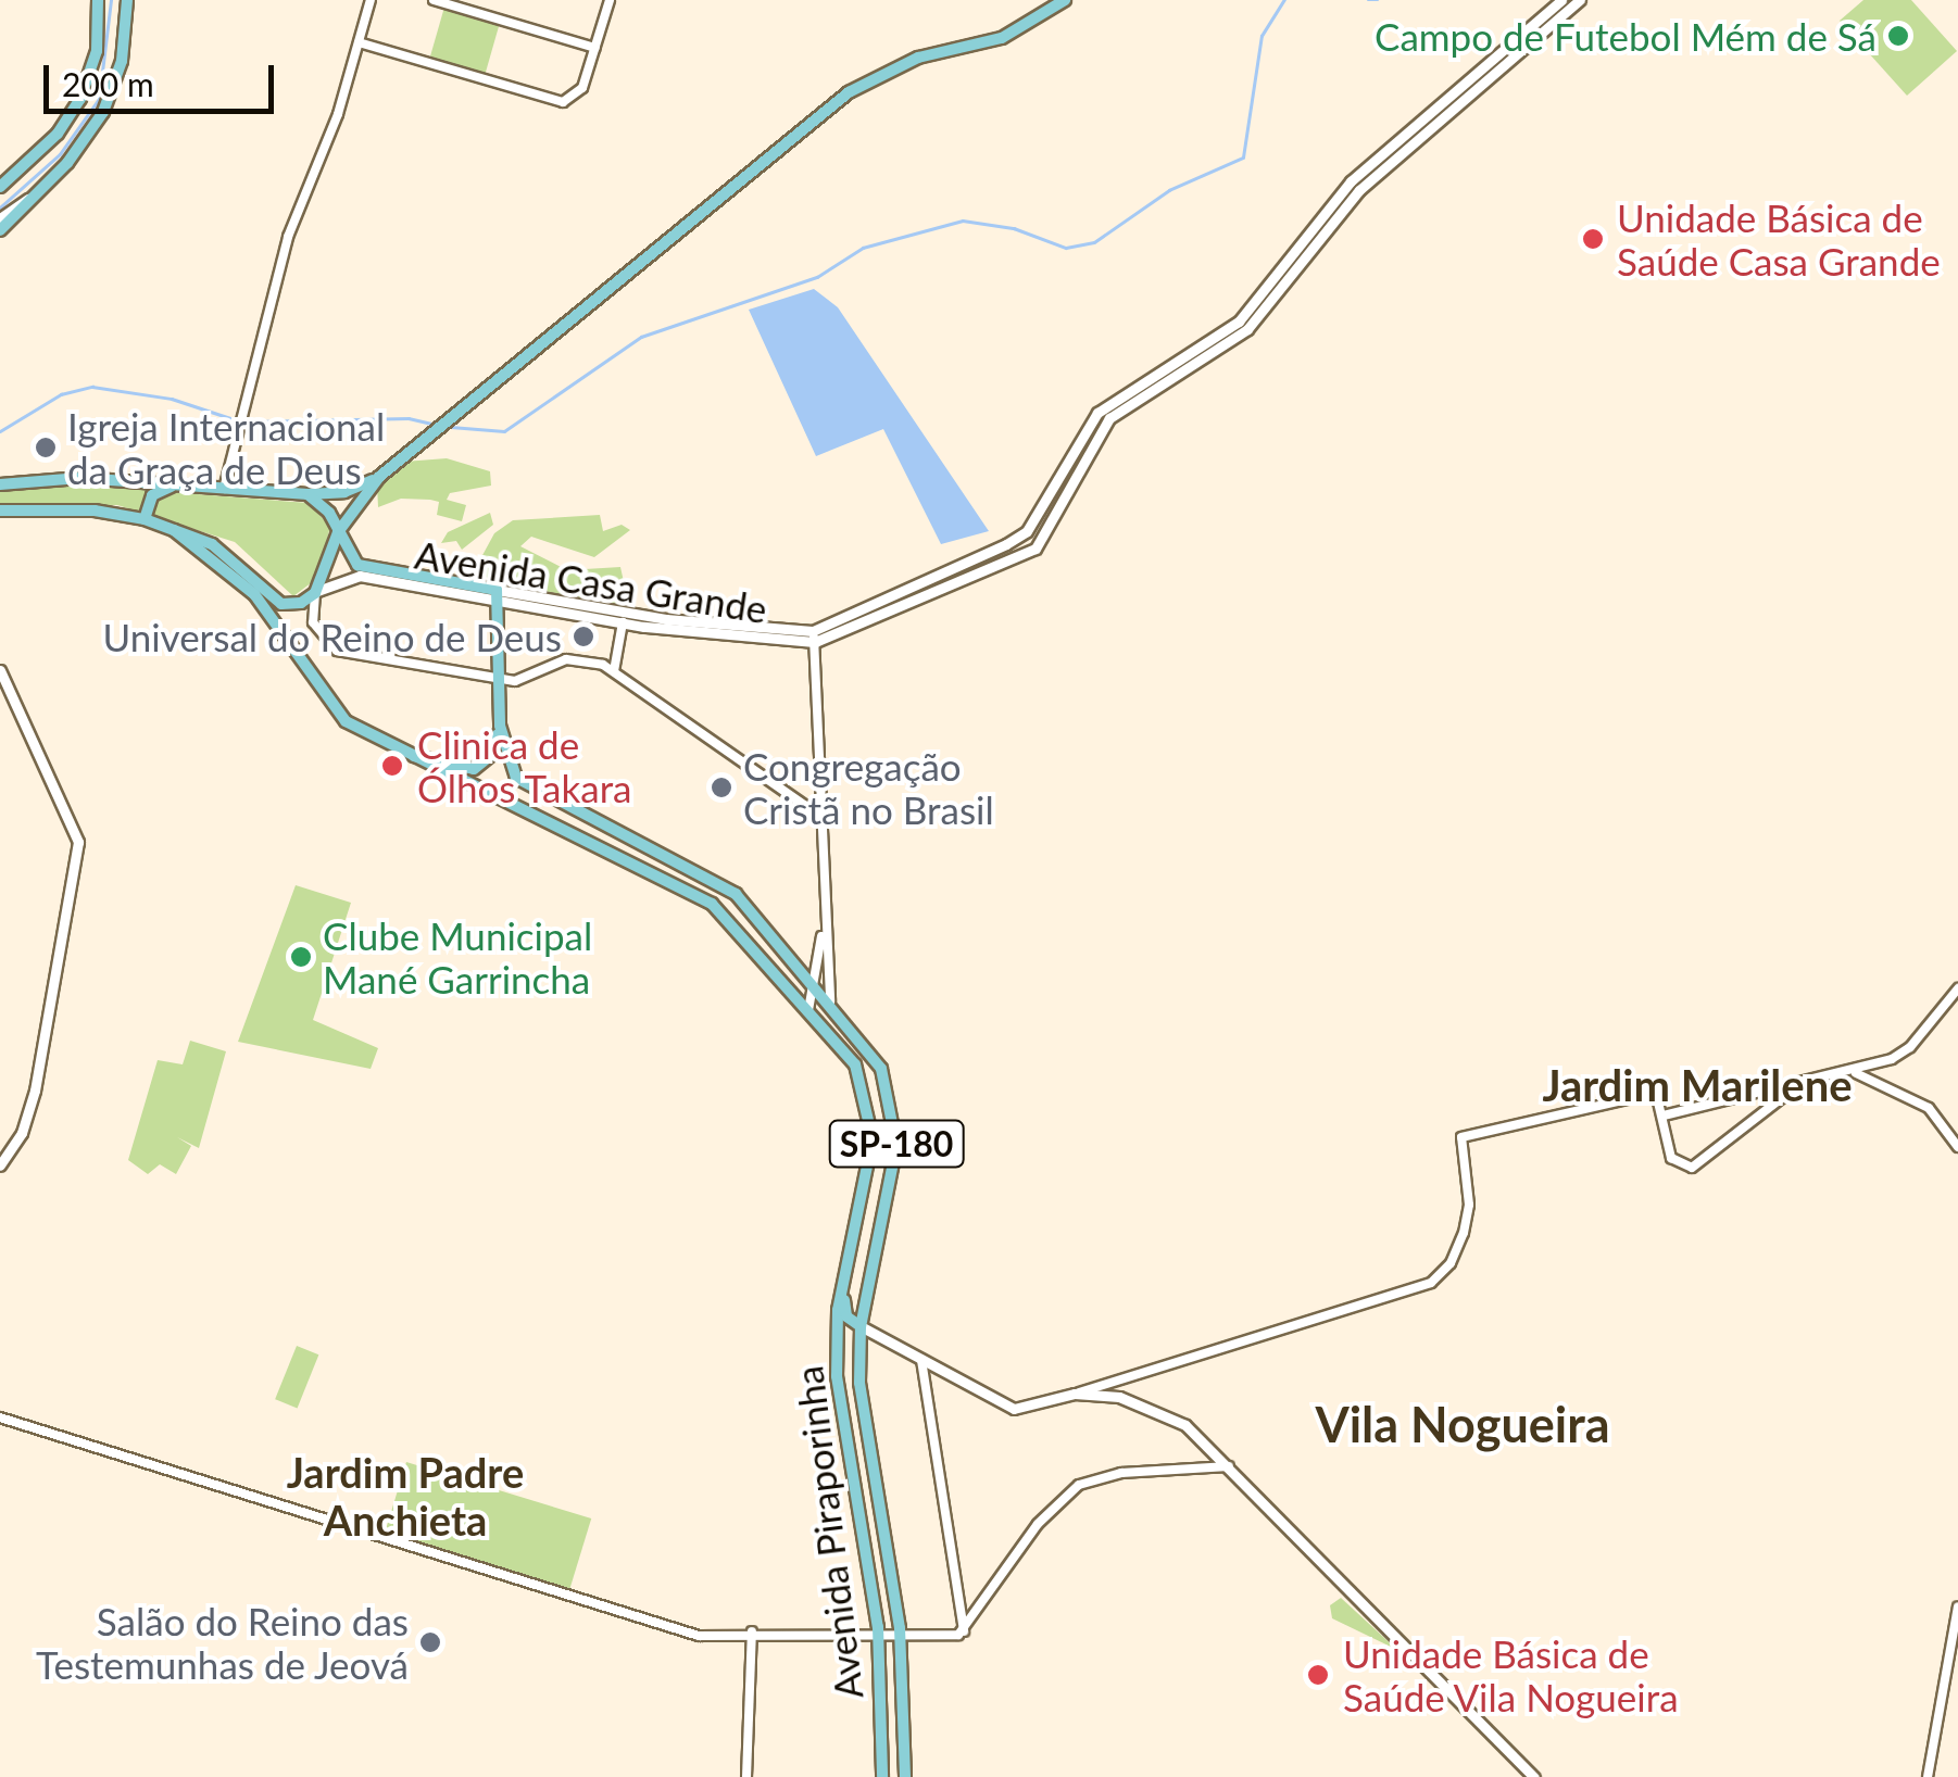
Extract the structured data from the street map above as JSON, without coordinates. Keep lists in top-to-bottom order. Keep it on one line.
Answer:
{"streets":{"main road":["Avenida Casa Grande","SP-180","Avenida Piraporinha"]},"crossings":[["Avenida Casa Grande","Avenida Piraporinha"]],"districts":["Jardim Marilene","Vila Nogueira","Jardim Padre Anchieta"],"places":["Campo de Futebol Mém de Sá","Unidade Básica de Saúde Casa Grande","Igreja Internacional da Graça de Deus","Universal do Reino de Deus","Clinica de Ólhos Takara","Congregação Cristã no Brasil","Clube Municipal Mané Garrincha","Salão do Reino das Testemunhas de Jeová","Unidade Básica de Saúde Vila Nogueira"],"scale_bar":"200 m"}
